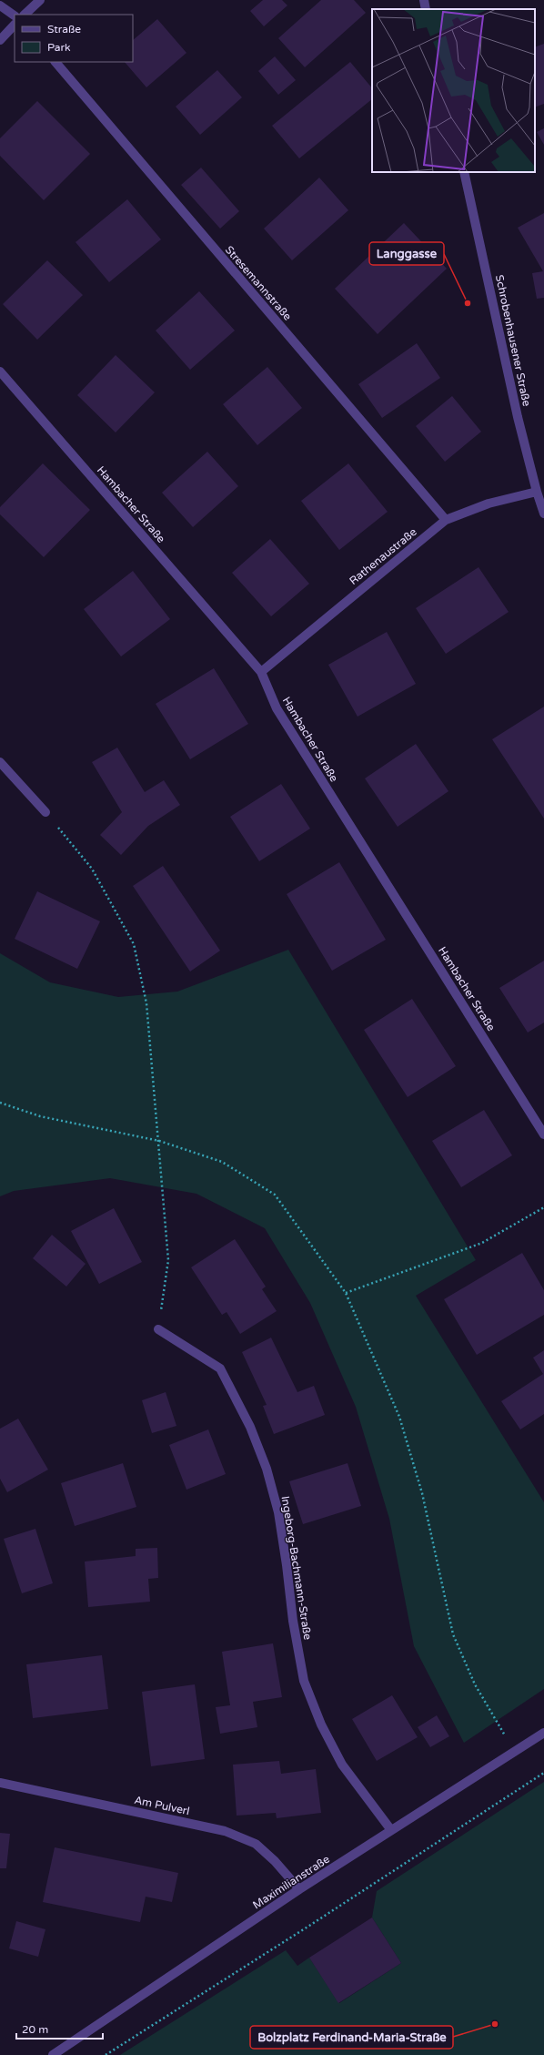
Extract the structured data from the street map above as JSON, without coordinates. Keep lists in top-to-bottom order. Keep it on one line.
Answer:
{"streets":{"street":["Stresemannstraße","Schrobenhausener Straße","Hambacher Straße","Rathenaustraße","Ingeborg-Bachmann-Straße","Am Pulverl","Maximilianstraße"]},"crossings":[["Stresemannstraße","Rathenaustraße"],["Schrobenhausener Straße","Rathenaustraße"],["Hambacher Straße","Rathenaustraße"],["Ingeborg-Bachmann-Straße","Maximilianstraße"],["Am Pulverl","Maximilianstraße"]],"places":["Langgasse","Bolzplatz Ferdinand-Maria-Straße"],"legend":["Straße","Park"],"scale_bar":"20 m"}
